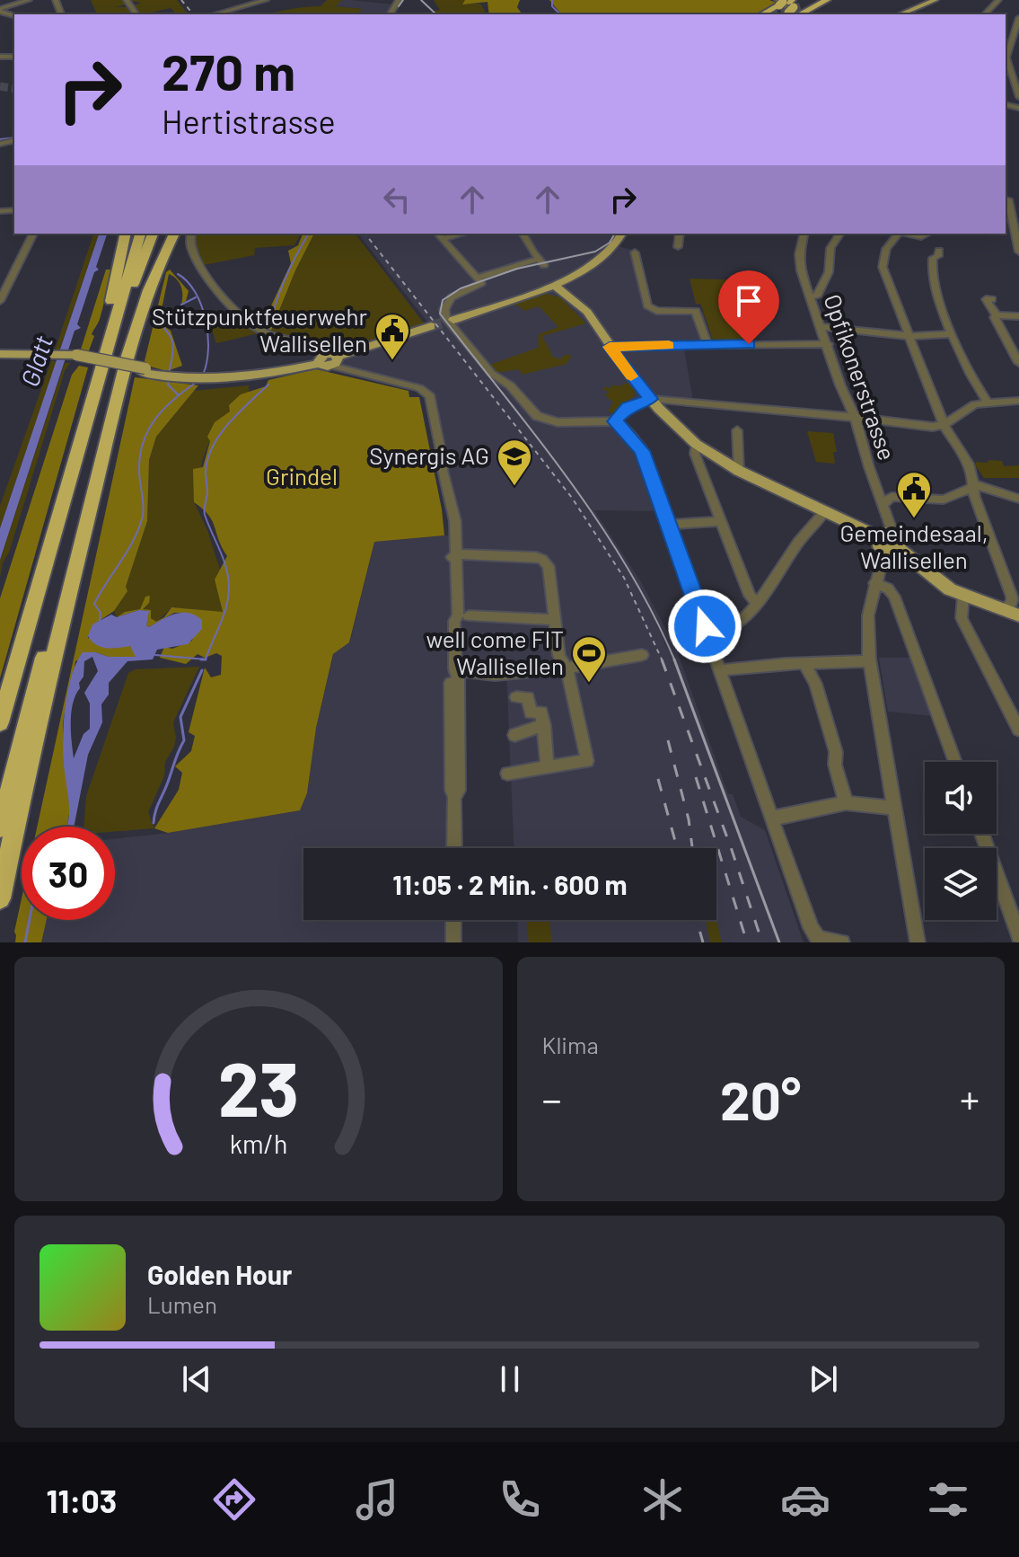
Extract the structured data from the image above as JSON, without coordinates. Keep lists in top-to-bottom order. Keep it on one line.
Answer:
{"streets":{"street":["Opfikonerstrasse"]},"water":["Glatt"],"parks":["Grindel"],"places":{"public building":["Stützpunktfeuerwehr Wallisellen","Gemeindesaal, Wallisellen"],"school or university":["Synergis AG"],"sports":["well come FIT Wallisellen"]},"page":{"turn":["270 m","Hertistrasse"],"limit":"30","trip":"11:05 · 2 Min. · 600 m","tile":"Klima","heat":["−","20°","+"],"song":["Golden Hour","Lumen"],"tabs":"11:03","gauge":["23","km/h"]}}
